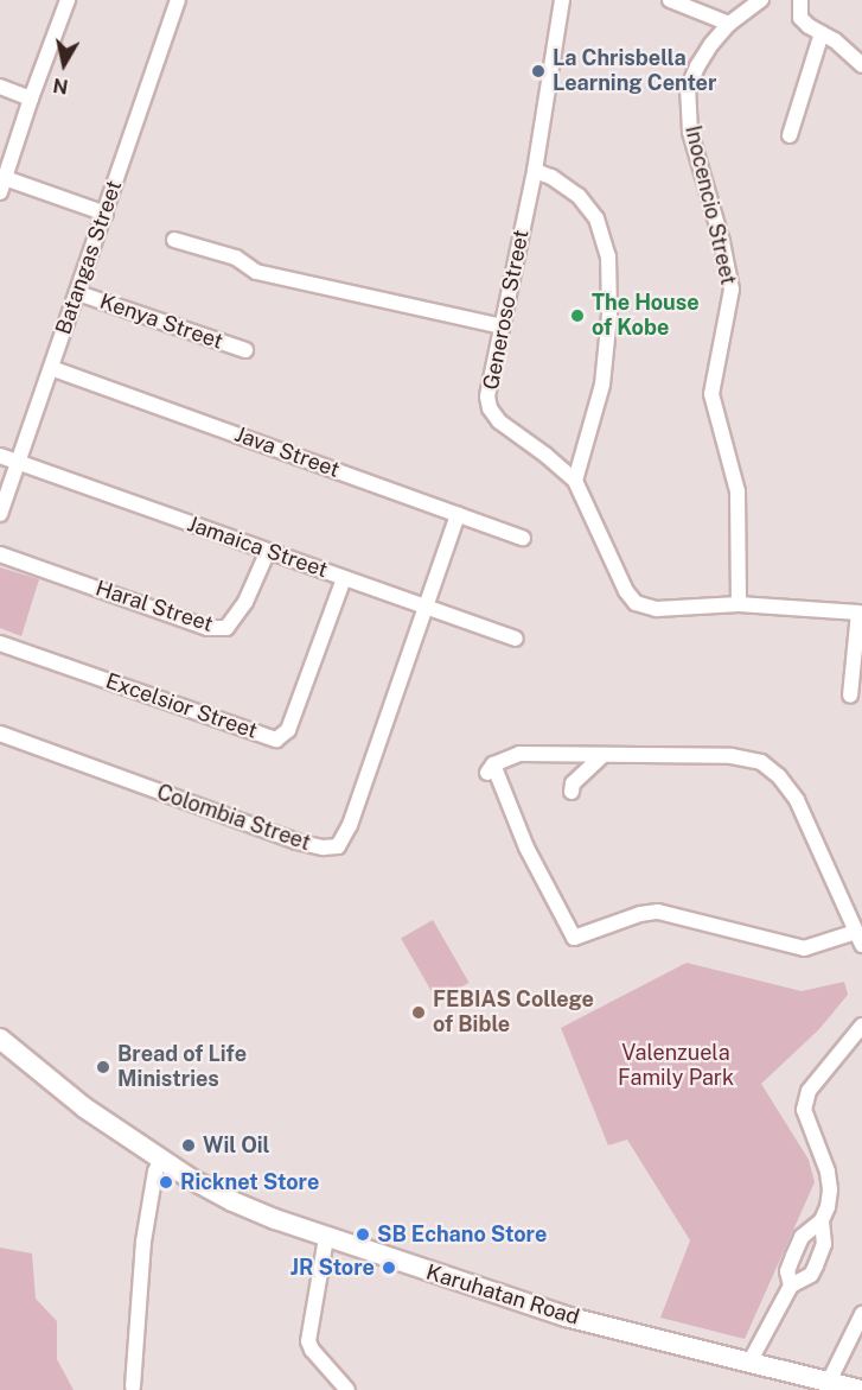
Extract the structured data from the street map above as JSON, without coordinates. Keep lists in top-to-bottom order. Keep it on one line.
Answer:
{"streets":{"main road":["Karuhatan Road"],"street":["Inocencio Street","Batangas Street","Generoso Street","Kenya Street","Java Street","Jamaica Street","Haral Street","Excelsior Street","Colombia Street"]},"crossings":[["Inocencio Street","Generoso Street"],["Batangas Street","Kenya Street"],["Batangas Street","Java Street"],["Batangas Street","Jamaica Street"],["Java Street","Colombia Street"],["Jamaica Street","Haral Street"],["Jamaica Street","Excelsior Street"],["Jamaica Street","Colombia Street"]],"parks":["Valenzuela Family Park"],"places":["La Chrisbella Learning Center","The House of Kobe","FEBIAS College of Bible","Bread of Life Ministries","Wil Oil","Ricknet Store","SB Echano Store","JR Store"],"north":"bottom"}
